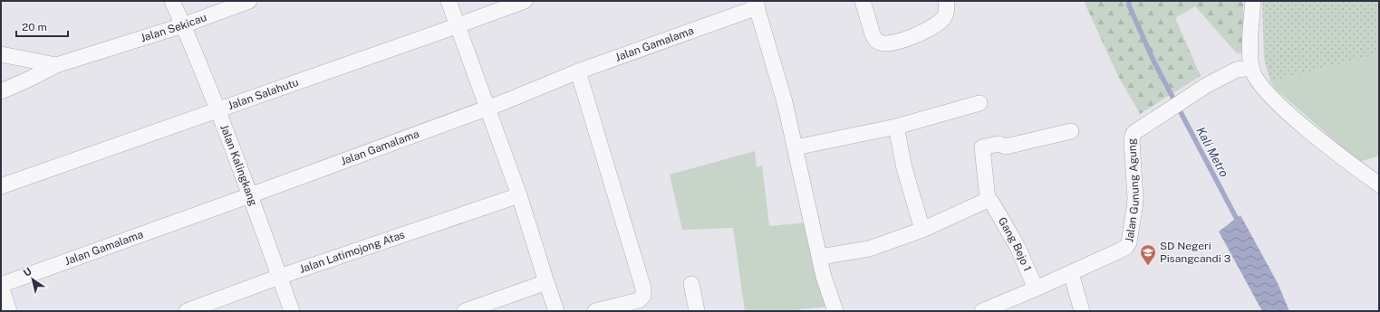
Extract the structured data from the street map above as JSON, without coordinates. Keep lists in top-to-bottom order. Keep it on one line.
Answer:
{"streets":{"street":["Jalan Sekicau","Jalan Gamalama","Jalan Salahutu","Jalan Kalingkang","Jalan Gunung Agung","Gang Bejo 1","Jalan Latimojong Atas"]},"crossings":[["Jalan Sekicau","Jalan Kalingkang"],["Jalan Gamalama","Jalan Kalingkang"],["Jalan Salahutu","Jalan Kalingkang"],["Jalan Kalingkang","Jalan Latimojong Atas"],["Jalan Gunung Agung","Gang Bejo 1"]],"water":["Kali Metro"],"places":{"school or university":["SD Negeri Pisangcandi 3"]},"scale_bar":"20 m","north":"top left"}
